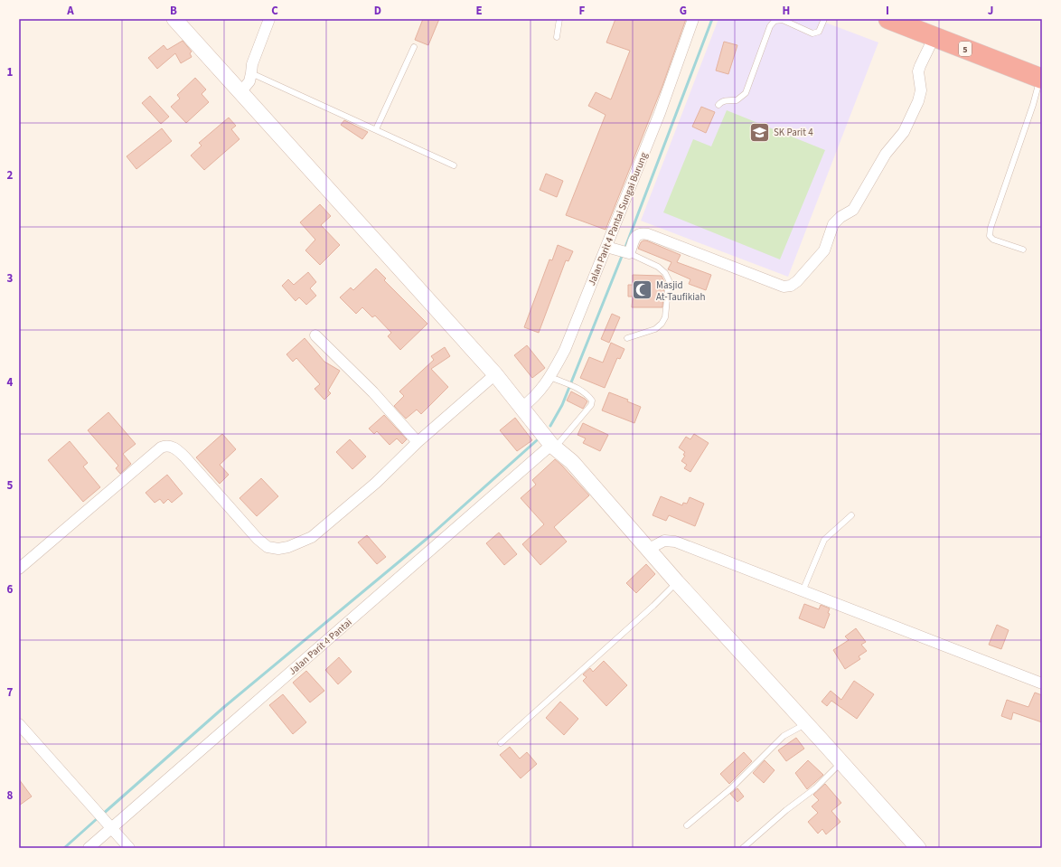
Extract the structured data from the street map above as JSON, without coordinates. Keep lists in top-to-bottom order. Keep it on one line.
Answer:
{"streets":{"highway":["5"],"street":["Jalan Parit 4 Pantai Sungai Burung","Jalan Parit 4 Pantai"]},"places":{"school or university":["SK Parit 4"],"mosque":["Masjid At-Taufikiah"]},"grid":{"columns":["A","B","C","D","E","F","G","H","I","J"],"rows":["1","2","3","4","5","6","7","8"]}}
